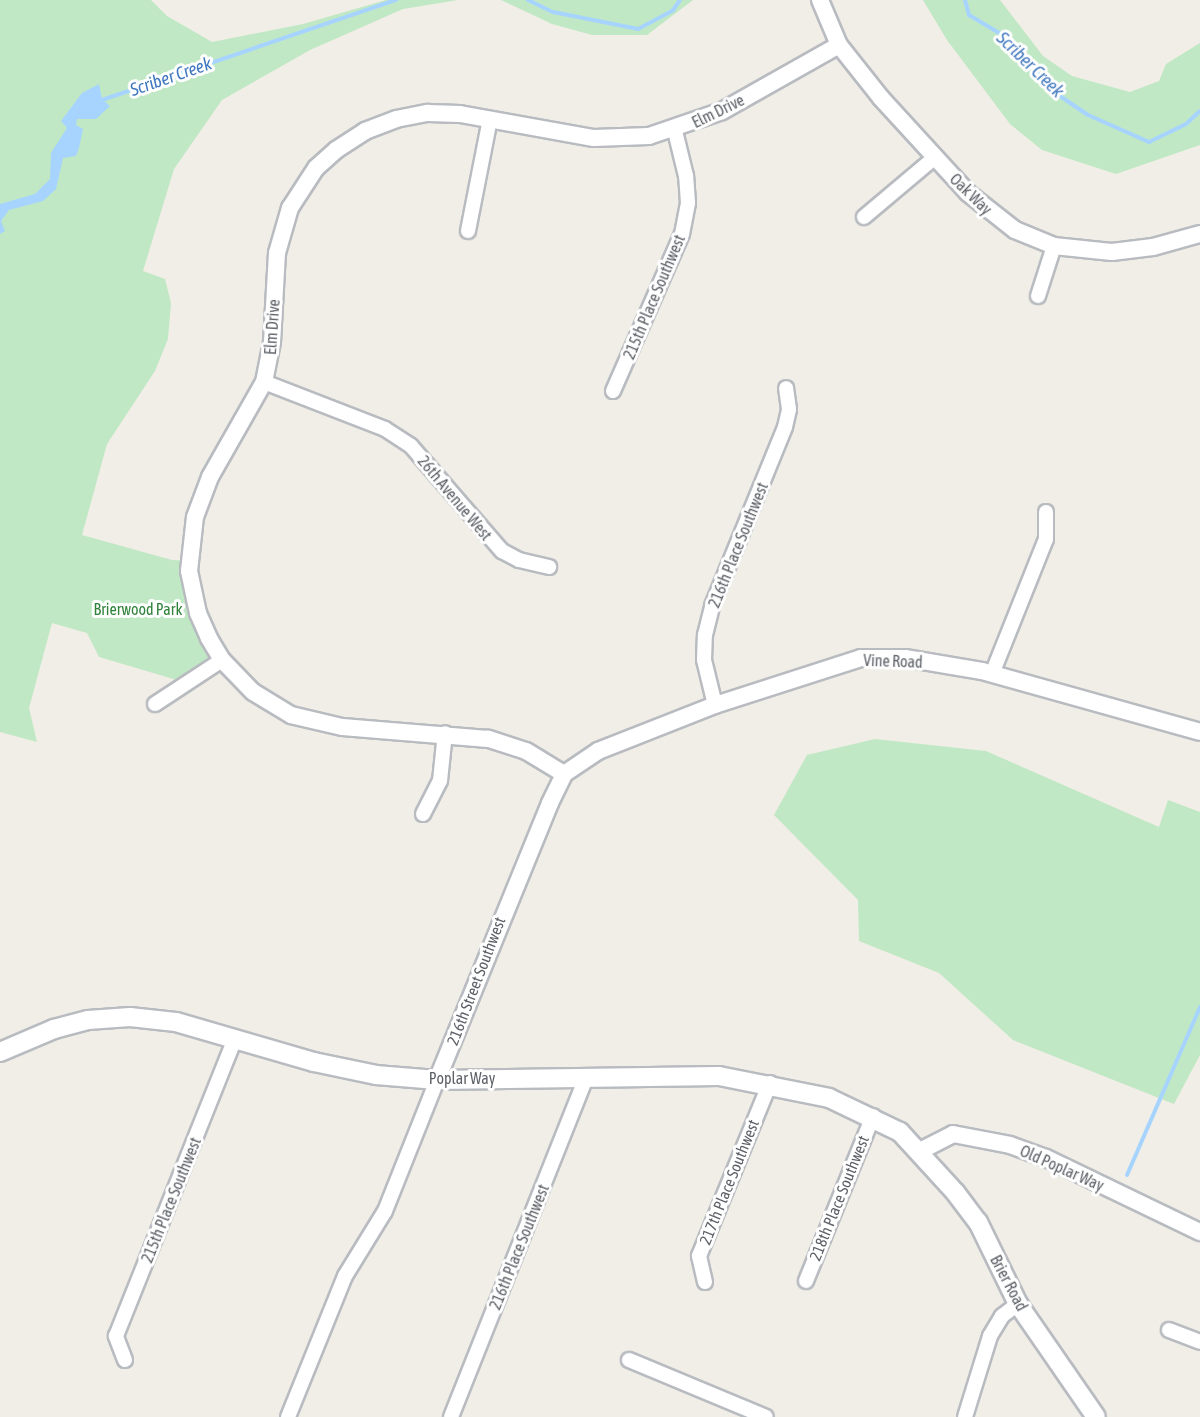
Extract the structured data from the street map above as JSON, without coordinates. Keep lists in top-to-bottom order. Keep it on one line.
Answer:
{"streets":{"main road":["Poplar Way","Brier Road"],"street":["Elm Drive","Oak Way","215th Place Southwest","26th Avenue West","216th Place Southwest","Vine Road","216th Street Southwest","Old Poplar Way","217th Place Southwest","218th Place Southwest"]},"crossings":[["Elm Drive","Oak Way"],["Elm Drive","215th Place Southwest"],["Elm Drive","26th Avenue West"],["Elm Drive","Vine Road"],["Elm Drive","216th Street Southwest"],["215th Place Southwest","Poplar Way"],["216th Place Southwest","Vine Road"],["216th Place Southwest","Poplar Way"],["Vine Road","216th Street Southwest"],["216th Street Southwest","Poplar Way"],["Poplar Way","Old Poplar Way"],["Poplar Way","217th Place Southwest"],["Poplar Way","218th Place Southwest"],["Poplar Way","Brier Road"],["Old Poplar Way","Brier Road"]],"water":["Scriber Creek"],"parks":["Brierwood Park"]}
